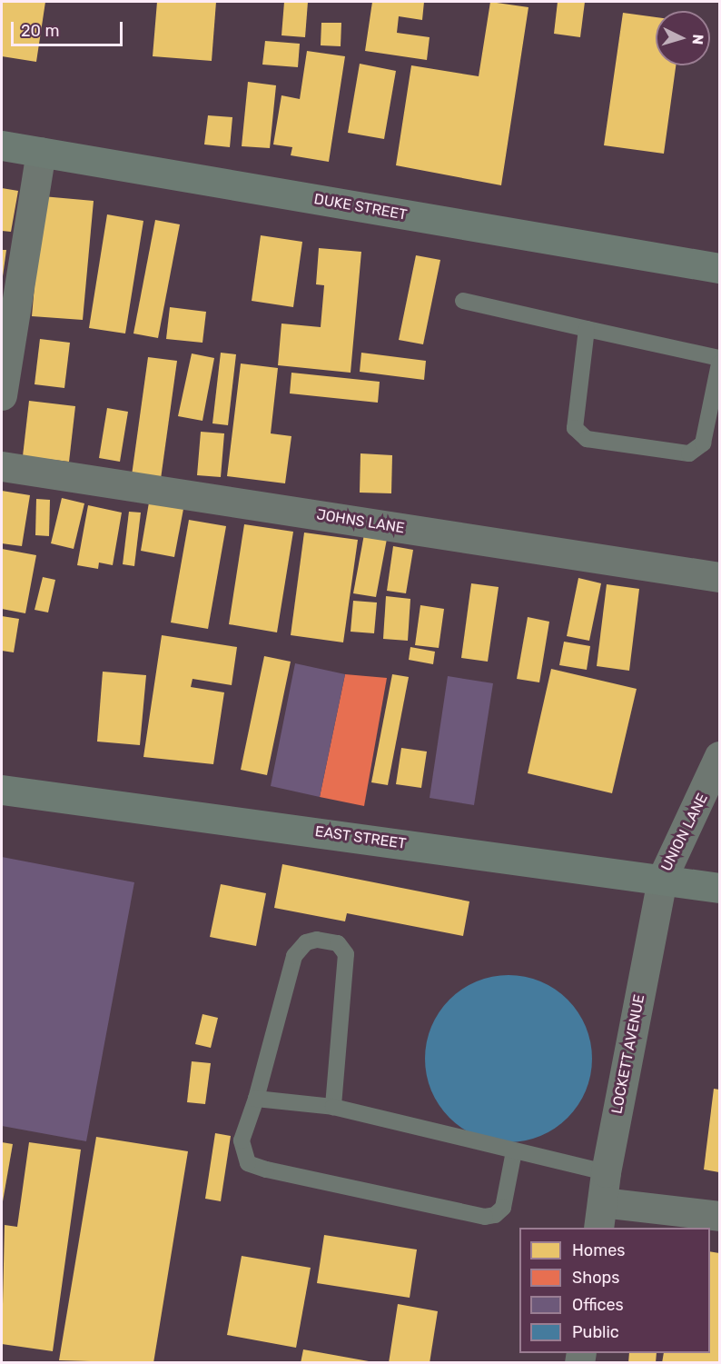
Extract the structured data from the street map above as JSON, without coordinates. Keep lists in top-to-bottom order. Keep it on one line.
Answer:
{"streets":{"main road":["DUKE STREET","EAST STREET"],"street":["JOHNS LANE","UNION LANE","LOCKETT AVENUE"]},"crossings":[["UNION LANE","EAST STREET"],["UNION LANE","LOCKETT AVENUE"],["EAST STREET","LOCKETT AVENUE"]],"legend":["Homes","Shops","Offices","Public"],"scale_bar":"20 m","north":"right"}
